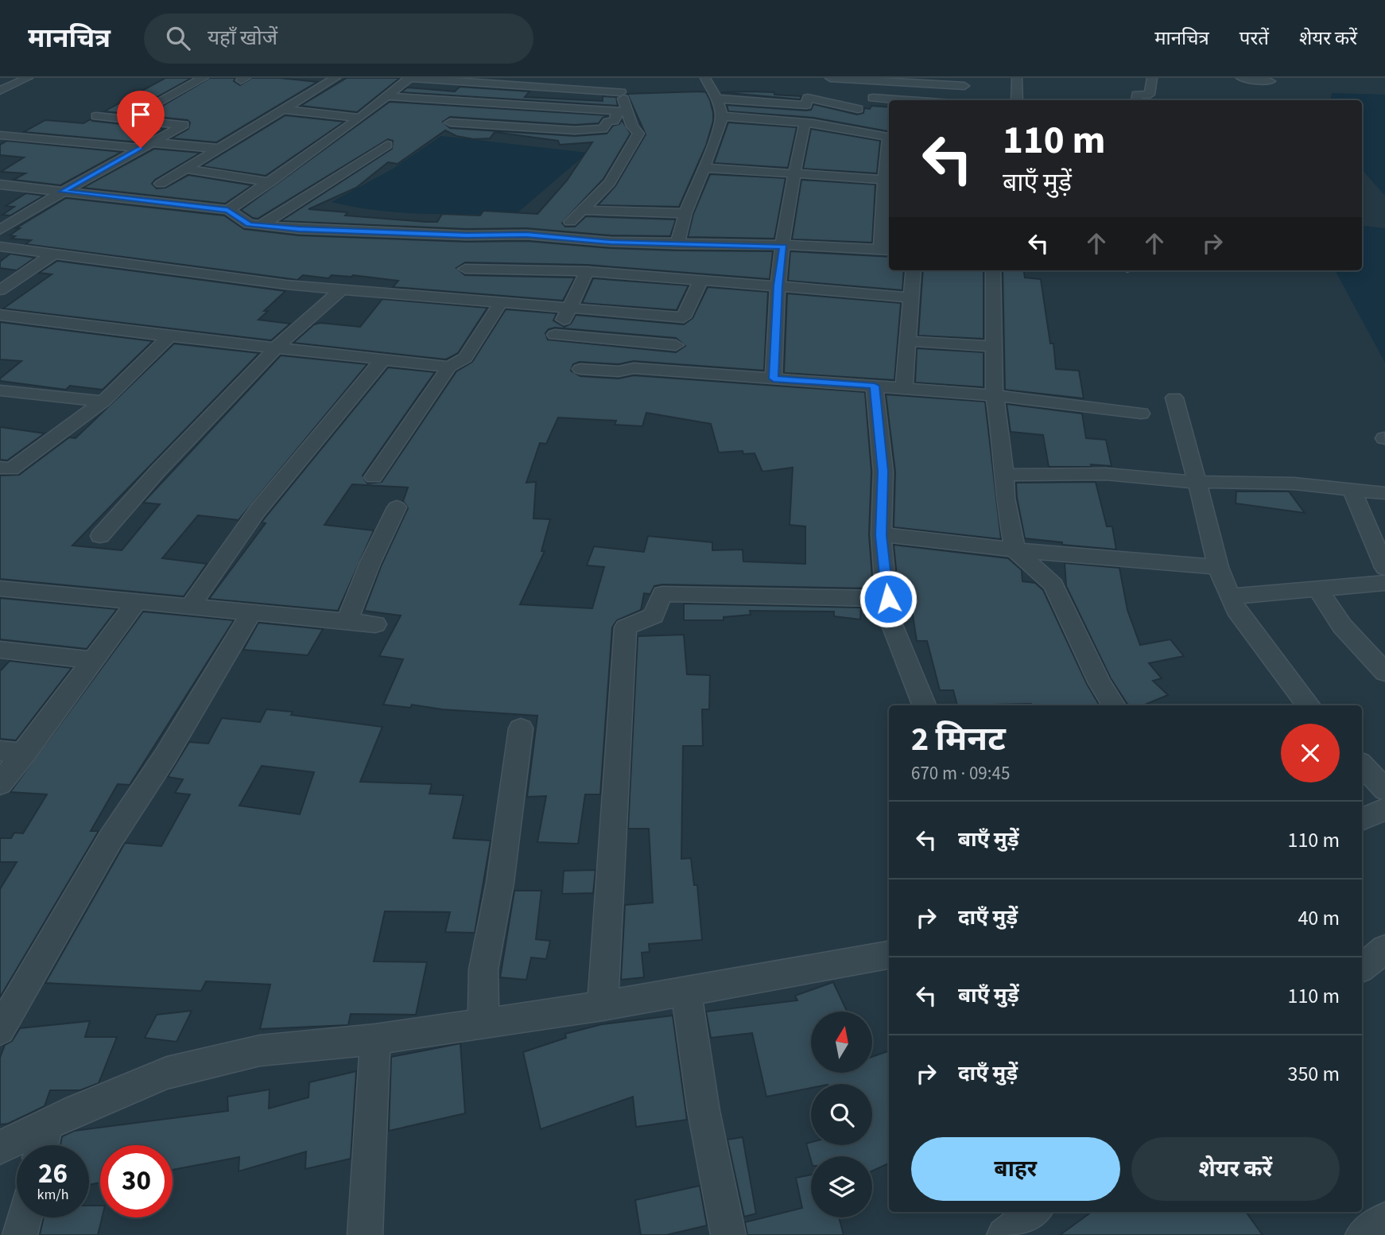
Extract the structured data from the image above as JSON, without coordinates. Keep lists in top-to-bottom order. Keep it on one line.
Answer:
{"north":"top","page":{"header":"मानचित्र","search":"यहाँ खोजें","nav":["मानचित्र","परतें","शेयर करें"],"turn":["110 m","बाएँ मुड़ें"],"heading":["2 मिनट","670 m · 09:45"],"list":[{"name":"बाएँ मुड़ें","value":"110 m"},{"name":"दाएँ मुड़ें","value":"40 m"},{"name":"बाएँ मुड़ें","value":"110 m"},{"name":"दाएँ मुड़ें","value":"350 m"}],"buttons":["बाहर","शेयर करें"],"speed":"26 km/h","limit":"30"}}
